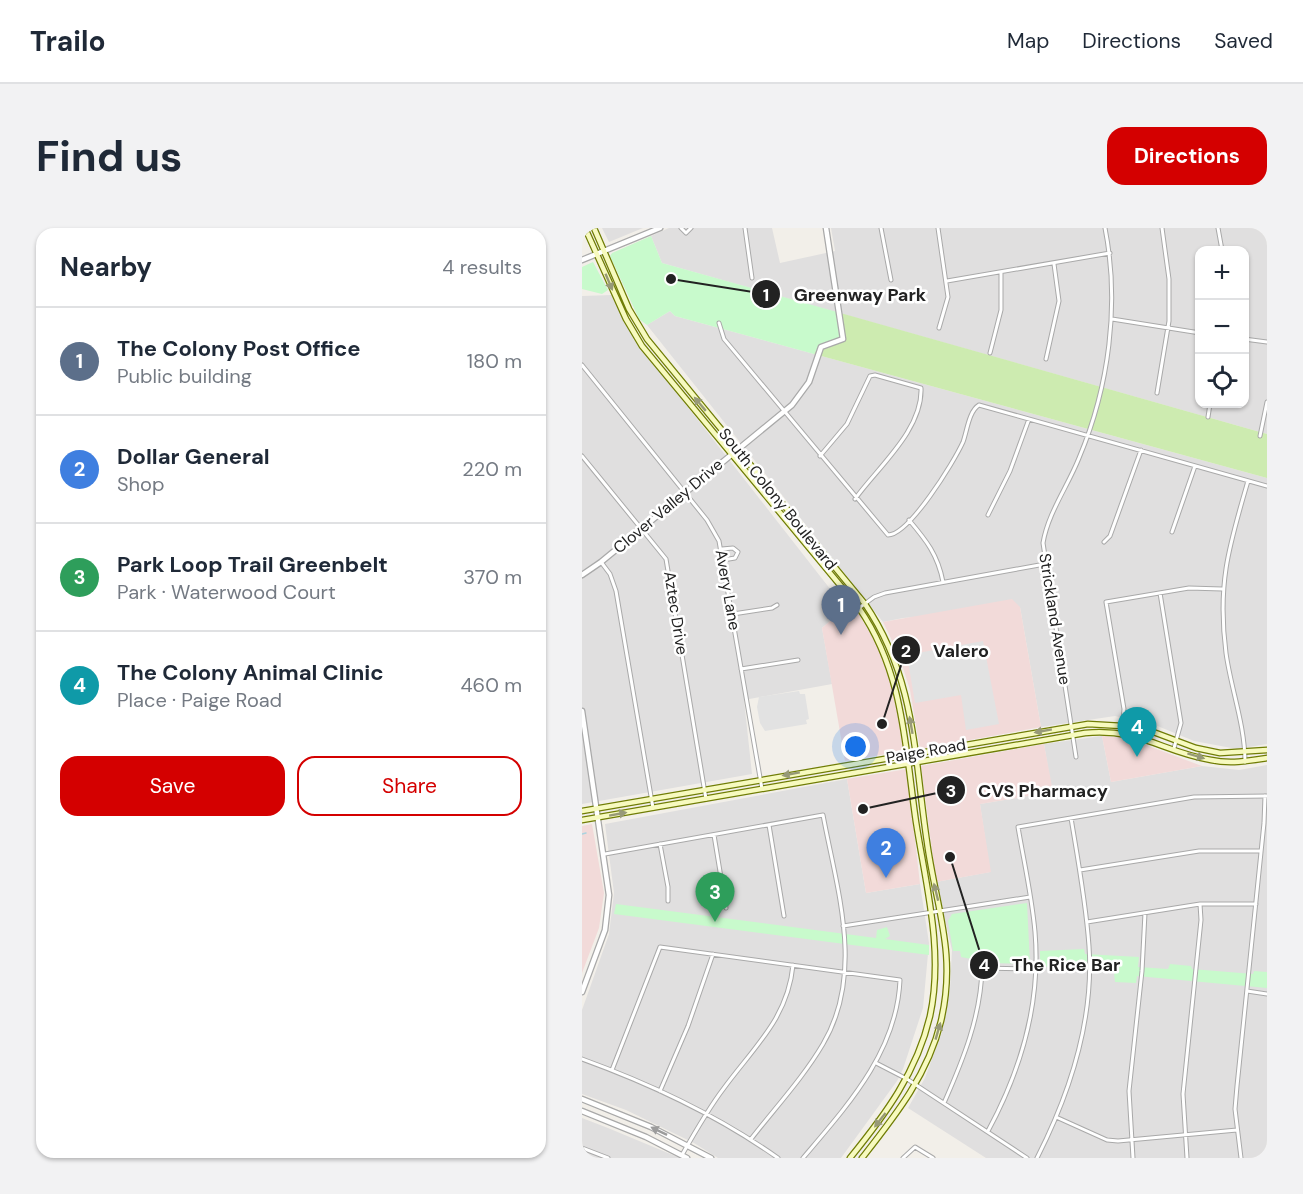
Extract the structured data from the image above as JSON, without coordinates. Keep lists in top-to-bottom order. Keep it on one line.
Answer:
{"streets":{"main road":["South Colony Boulevard","Paige Road"],"street":["Clover Valley Drive","Avery Lane","Aztec Drive","Strickland Avenue"]},"crossings":[["South Colony Boulevard","Clover Valley Drive"],["South Colony Boulevard","Paige Road"],["Clover Valley Drive","Avery Lane"],["Clover Valley Drive","Aztec Drive"],["Avery Lane","Paige Road"],["Aztec Drive","Paige Road"],["Strickland Avenue","Paige Road"]],"places":["Greenway Park","Valero","CVS Pharmacy","The Rice Bar"],"page":{"header":"Trailo","nav":["Map","Directions","Saved"],"buttons":["Directions",["Save","Share"]],"title":"Find us","heading":["Nearby","4 results"],"map_buttons":["+","−"],"list":[{"mark":"1","name":"The Colony Post Office","note":"Public building","value":"180 m"},{"mark":"2","name":"Dollar General","note":"Shop","value":"220 m"},{"mark":"3","name":"Park Loop Trail Greenbelt","note":"Park · Waterwood Court","value":"370 m"},{"mark":"4","name":"The Colony Animal Clinic","note":"Place · Paige Road","value":"460 m"}],"pins":["1","4","2","3"]}}
